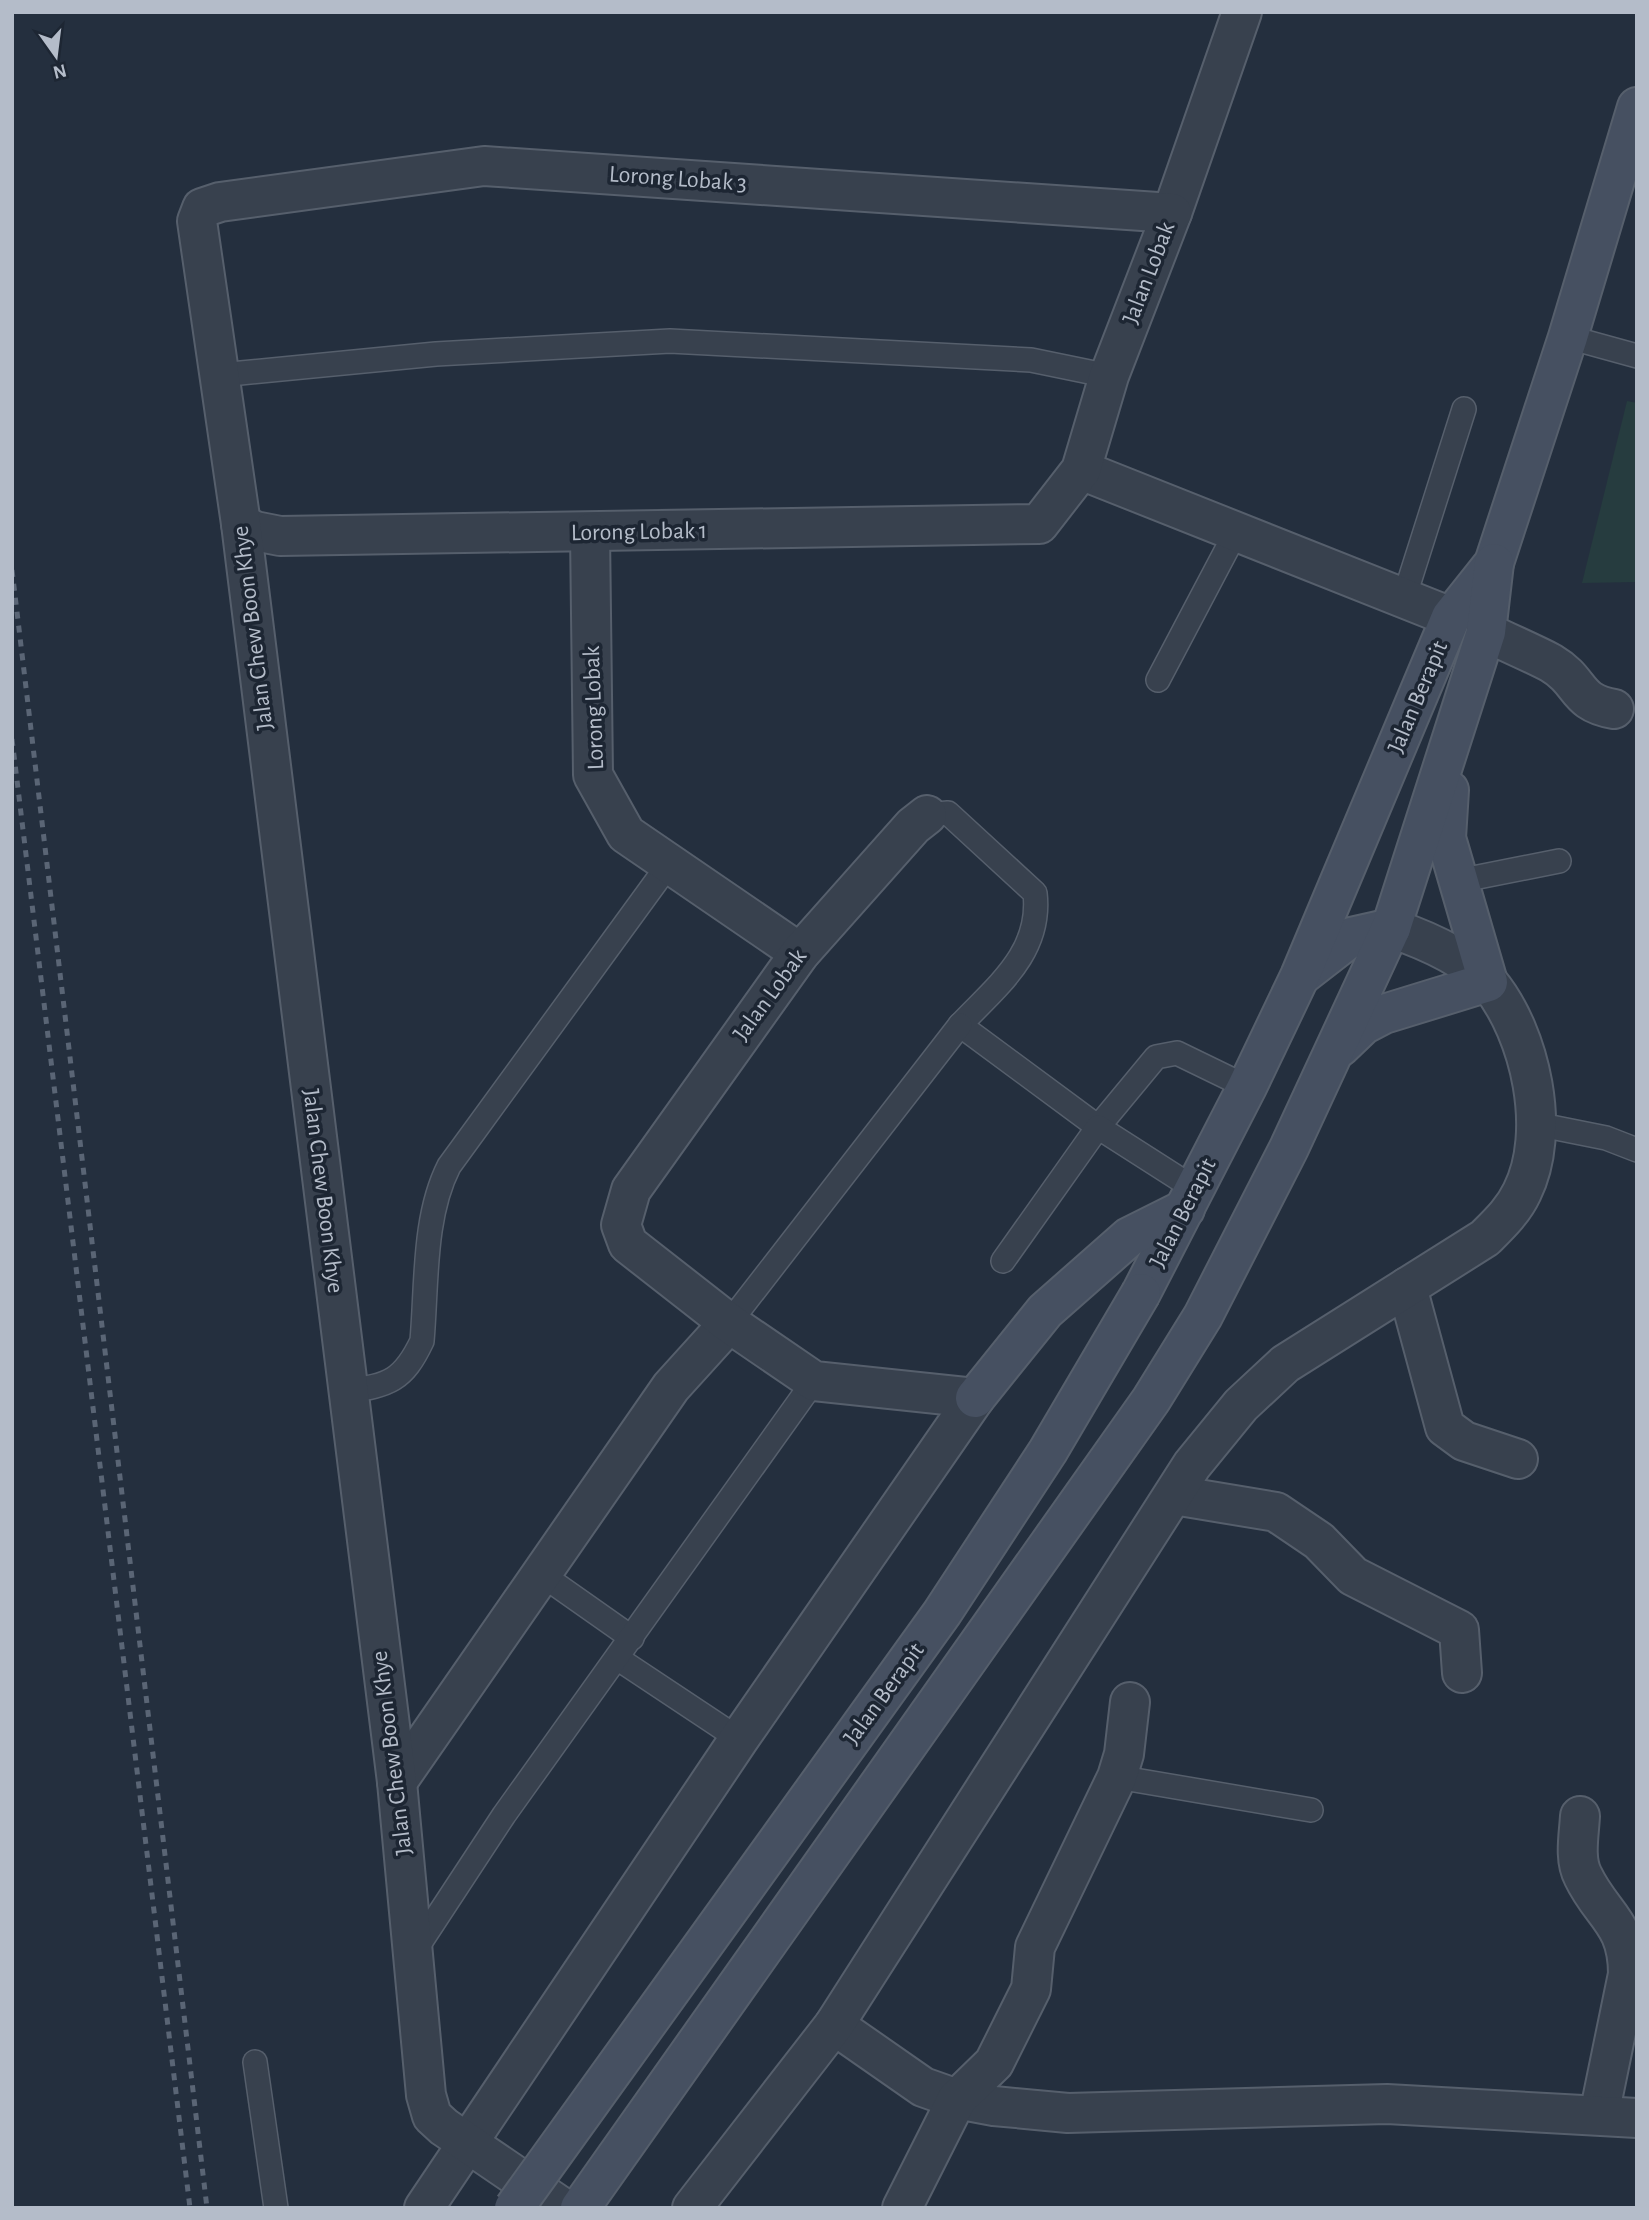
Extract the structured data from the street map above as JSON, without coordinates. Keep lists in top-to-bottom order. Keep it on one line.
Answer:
{"streets":{"main road":["Jalan Berapit"],"street":["Lorong Lobak 3","Jalan Lobak","Lorong Lobak 1","Jalan Chew Boon Khye","Lorong Lobak"]},"crossings":[["Lorong Lobak 3","Jalan Lobak"],["Lorong Lobak 3","Jalan Chew Boon Khye"],["Jalan Lobak","Lorong Lobak 1"],["Jalan Lobak","Lorong Lobak"],["Lorong Lobak 1","Jalan Chew Boon Khye"],["Lorong Lobak 1","Lorong Lobak"]],"north":"bottom"}
